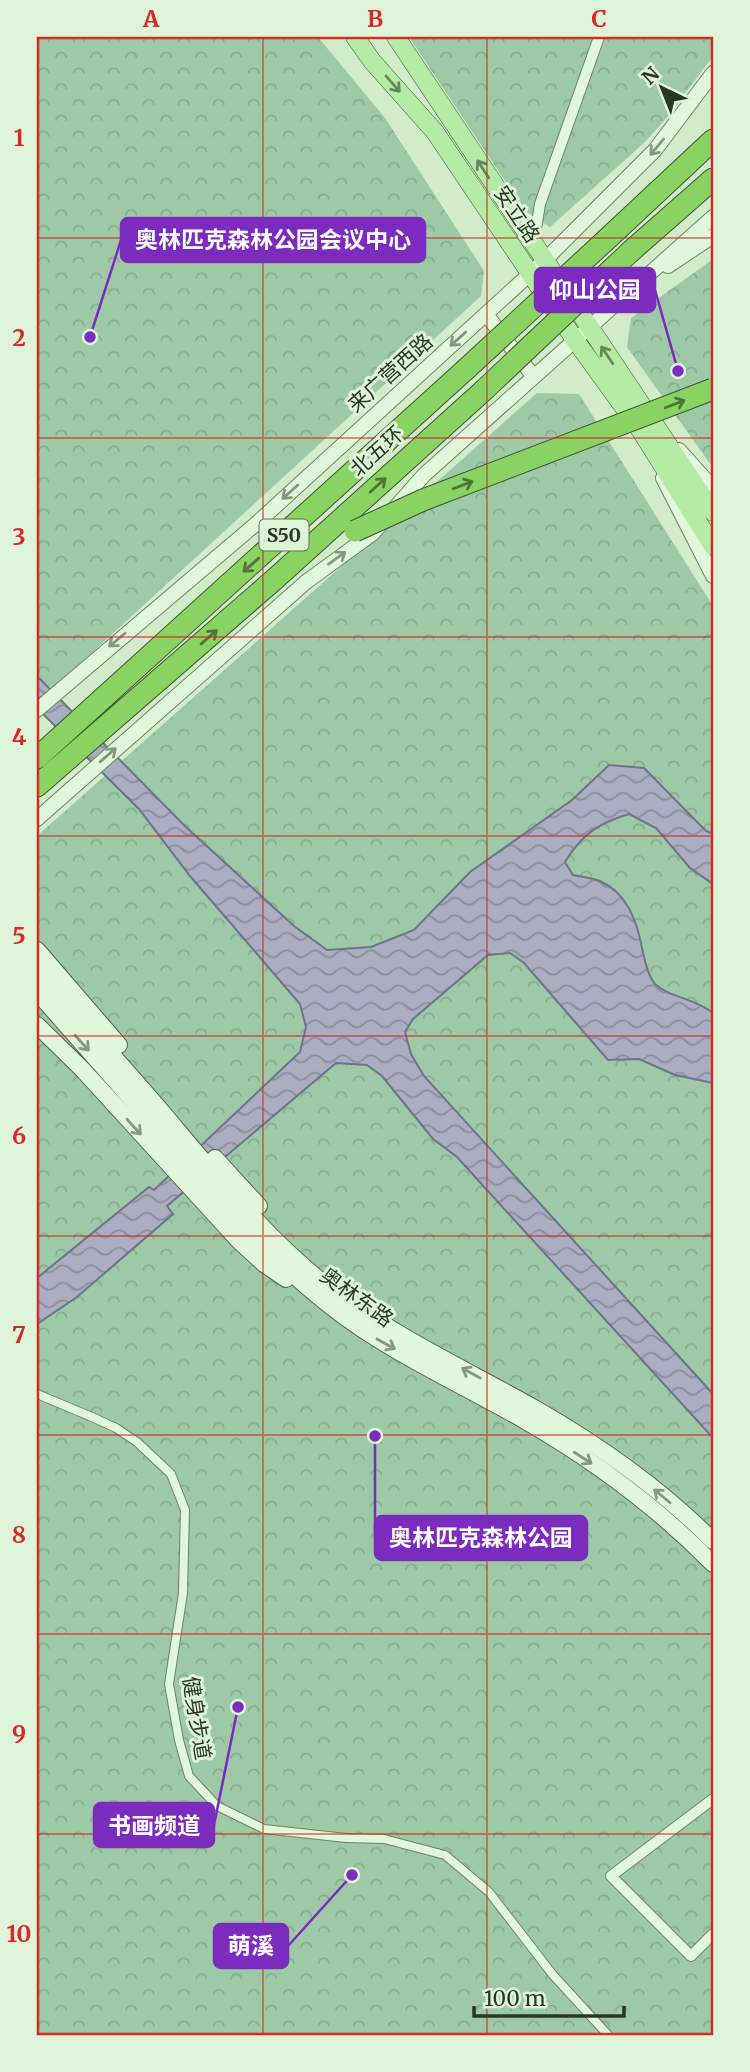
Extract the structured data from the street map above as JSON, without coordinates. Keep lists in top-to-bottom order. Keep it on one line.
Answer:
{"streets":{"highway":["北五环","S50"],"main road":["安立路","奥林东路"],"street":["来广营西路","健身步道"]},"crossings":[["安立路","来广营西路"]],"places":["奥林匹克森林公园会议中心","仰山公园","奥林匹克森林公园","书画频道","萌溪"],"scale_bar":"100 m","north":"top left","grid":{"columns":["A","B","C"],"rows":["1","2","3","4","5","6","7","8","9","10"]}}
